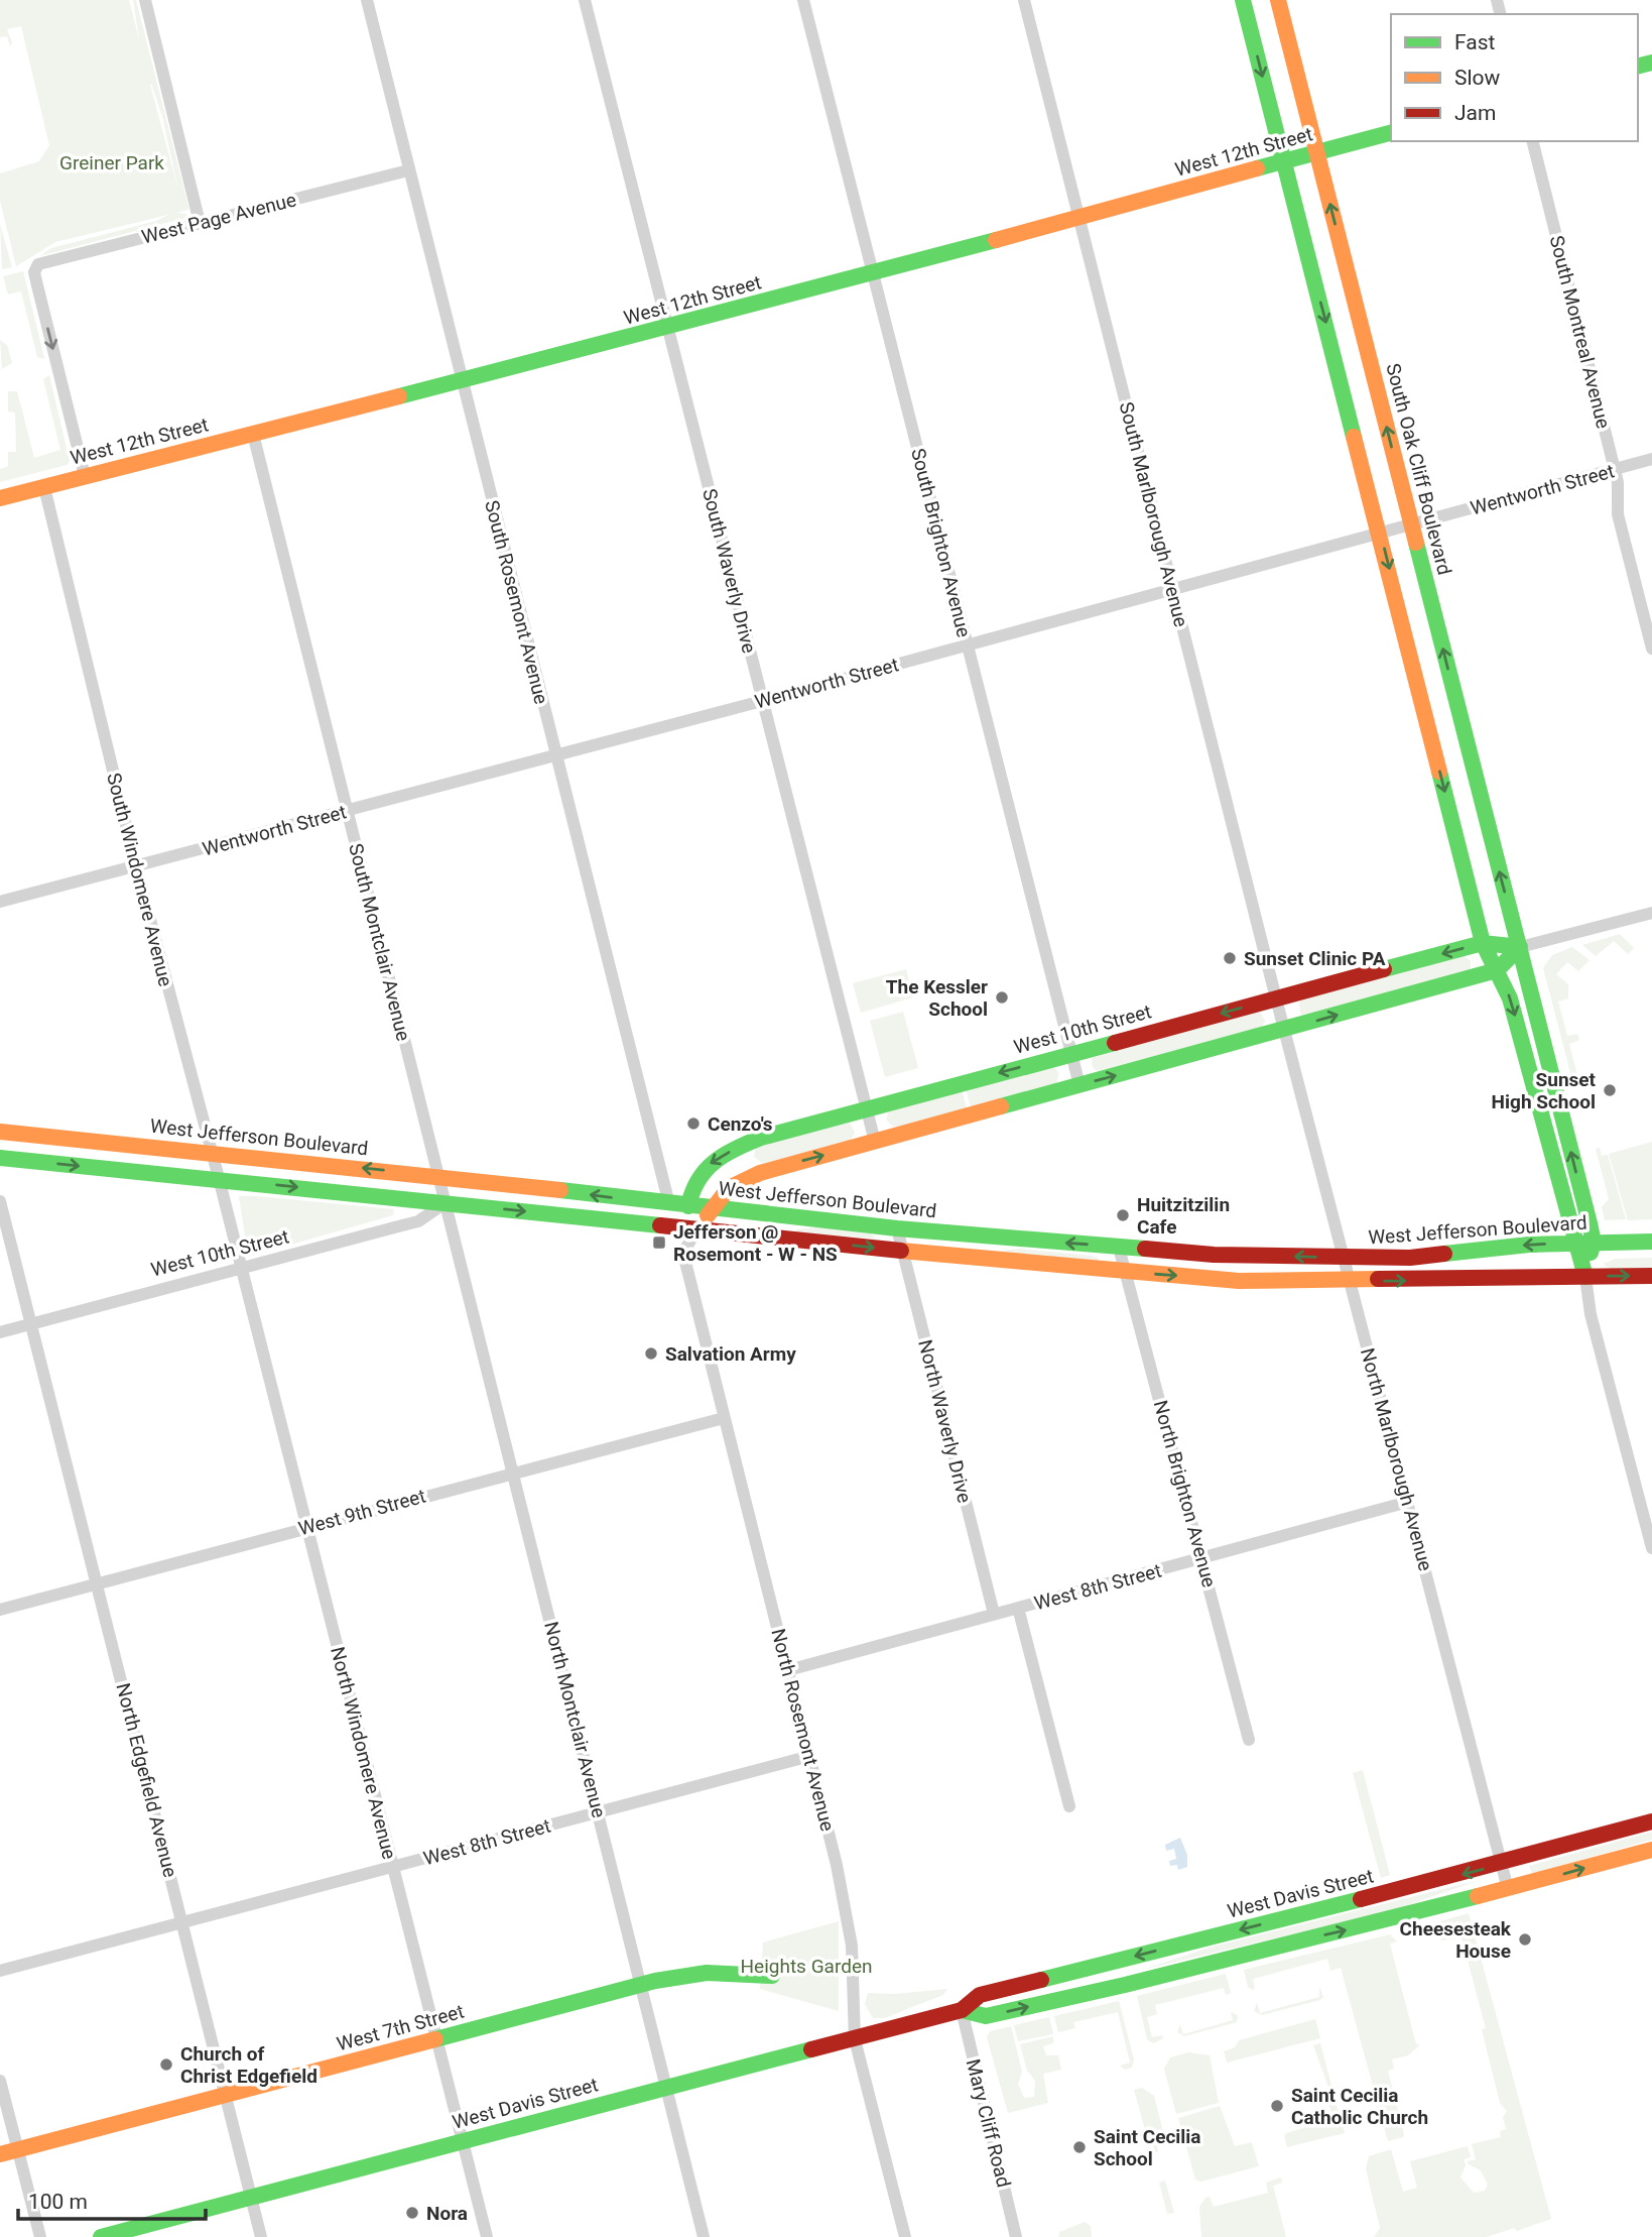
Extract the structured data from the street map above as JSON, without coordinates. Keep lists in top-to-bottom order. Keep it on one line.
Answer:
{"streets":{"street":["West 12th Street","West Page Avenue","South Montreal Avenue","South Oak Cliff Boulevard","Wentworth Street","South Marlborough Avenue","South Brighton Avenue","South Waverly Drive","South Rosemont Avenue","South Windomere Avenue","South Montclair Avenue","West 10th Street","West Jefferson Boulevard","North Waverly Drive","North Marlborough Avenue","North Brighton Avenue","West 9th Street","West 8th Street","North Montclair Avenue","North Rosemont Avenue","North Windomere Avenue","North Edgefield Avenue","West Davis Street","West 7th Street","Mary Cliff Road"]},"crossings":[["West 12th Street","West Page Avenue"],["West 12th Street","South Oak Cliff Boulevard"],["West 12th Street","South Marlborough Avenue"],["West 12th Street","South Brighton Avenue"],["West 12th Street","South Waverly Drive"],["West 12th Street","South Rosemont Avenue"],["West 12th Street","South Windomere Avenue"],["West 12th Street","South Montclair Avenue"],["West Page Avenue","South Rosemont Avenue"],["South Montreal Avenue","Wentworth Street"],["South Oak Cliff Boulevard","Wentworth Street"],["South Oak Cliff Boulevard","West 10th Street"],["South Oak Cliff Boulevard","West Jefferson Boulevard"],["Wentworth Street","South Marlborough Avenue"],["Wentworth Street","South Brighton Avenue"],["Wentworth Street","South Waverly Drive"],["Wentworth Street","South Rosemont Avenue"],["Wentworth Street","South Windomere Avenue"],["Wentworth Street","South Montclair Avenue"],["South Marlborough Avenue","West 10th Street"],["South Marlborough Avenue","North Marlborough Avenue"],["South Brighton Avenue","West 10th Street"],["South Waverly Drive","West 10th Street"],["South Rosemont Avenue","West Jefferson Boulevard"],["South Windomere Avenue","West 10th Street"],["South Windomere Avenue","West Jefferson Boulevard"],["South Windomere Avenue","North Windomere Avenue"],["South Montclair Avenue","West 10th Street"],["South Montclair Avenue","West Jefferson Boulevard"],["South Montclair Avenue","North Montclair Avenue"],["West 10th Street","West Jefferson Boulevard"],["West 10th Street","North Marlborough Avenue"],["West 10th Street","North Montclair Avenue"],["West 10th Street","North Rosemont Avenue"],["West 10th Street","North Windomere Avenue"],["West 10th Street","North Edgefield Avenue"],["West Jefferson Boulevard","North Waverly Drive"],["West Jefferson Boulevard","North Marlborough Avenue"],["West Jefferson Boulevard","North Brighton Avenue"],["North Waverly Drive","West 8th Street"],["North Marlborough Avenue","West 8th Street"],["North Marlborough Avenue","West Davis Street"],["North Brighton Avenue","West 8th Street"],["West 9th Street","North Montclair Avenue"],["West 9th Street","North Rosemont Avenue"],["West 9th Street","North Windomere Avenue"],["West 9th Street","North Edgefield Avenue"],["West 8th Street","North Montclair Avenue"],["West 8th Street","North Rosemont Avenue"],["West 8th Street","North Windomere Avenue"],["West 8th Street","North Edgefield Avenue"],["North Montclair Avenue","West Davis Street"],["North Montclair Avenue","West 7th Street"],["North Rosemont Avenue","West Davis Street"],["North Windomere Avenue","West Davis Street"],["North Windomere Avenue","West 7th Street"],["North Edgefield Avenue","West Davis Street"],["North Edgefield Avenue","West 7th Street"],["West Davis Street","Mary Cliff Road"]],"parks":["Greiner Park","Heights Garden"],"places":{"other":["Sunset Clinic PA","The Kessler School","Sunset High School","Cenzo's","Huitzitzilin Cafe","Salvation Army","Cheesesteak House","Church of Christ Edgefield","Saint Cecilia Catholic Church","Saint Cecilia School","Nora"],"transit":["Jefferson @ Rosemont - W - NS"]},"legend":["Fast","Slow","Jam"],"scale_bar":"100 m"}
